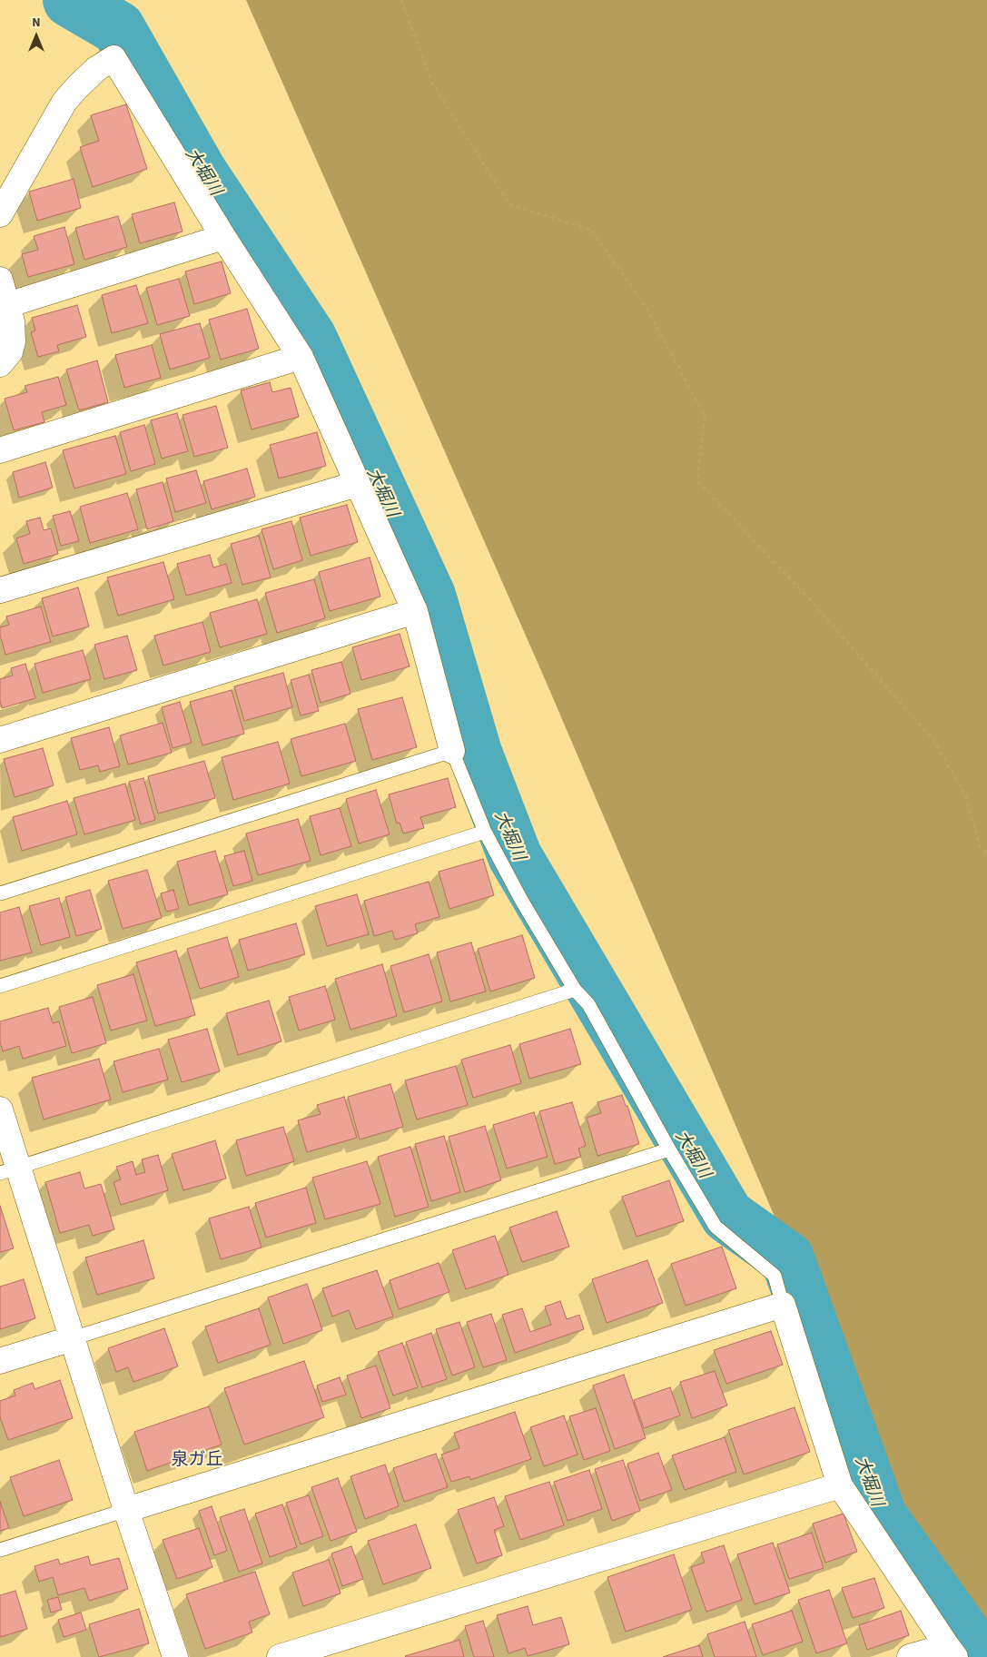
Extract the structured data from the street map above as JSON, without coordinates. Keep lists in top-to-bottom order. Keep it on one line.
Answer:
{"districts":["泉ガ丘"],"water":["大堀川"],"north":"top"}
